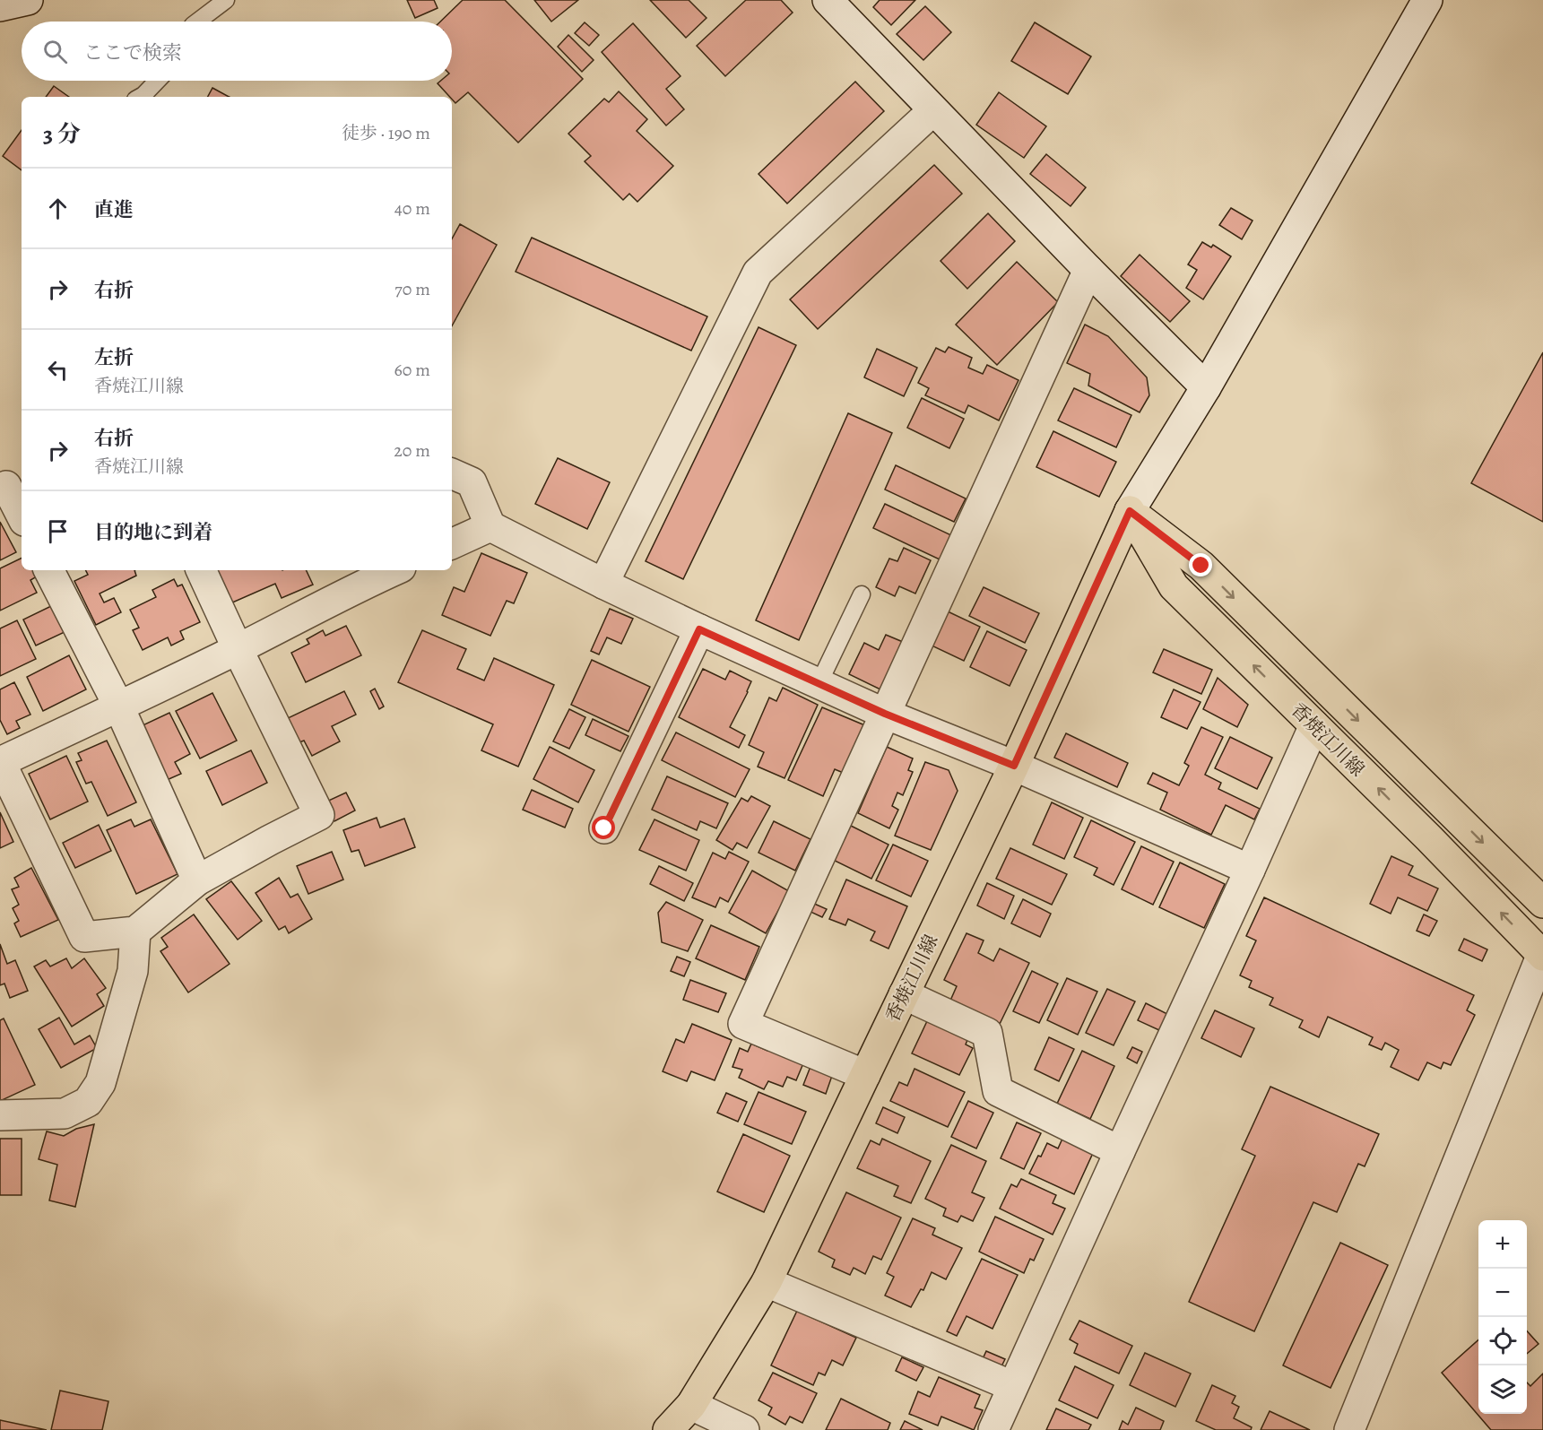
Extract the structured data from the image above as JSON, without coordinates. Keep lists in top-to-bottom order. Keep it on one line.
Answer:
{"streets":{"main road":["香焼江川線"]},"page":{"search":"ここで検索","heading":["3 分","徒歩 · 190 m"],"list":[["直進","40 m"],["右折","70 m"],["左折","香焼江川線","60 m"],["右折","香焼江川線","20 m"],"目的地に到着"],"map_buttons":["+","−"]}}
